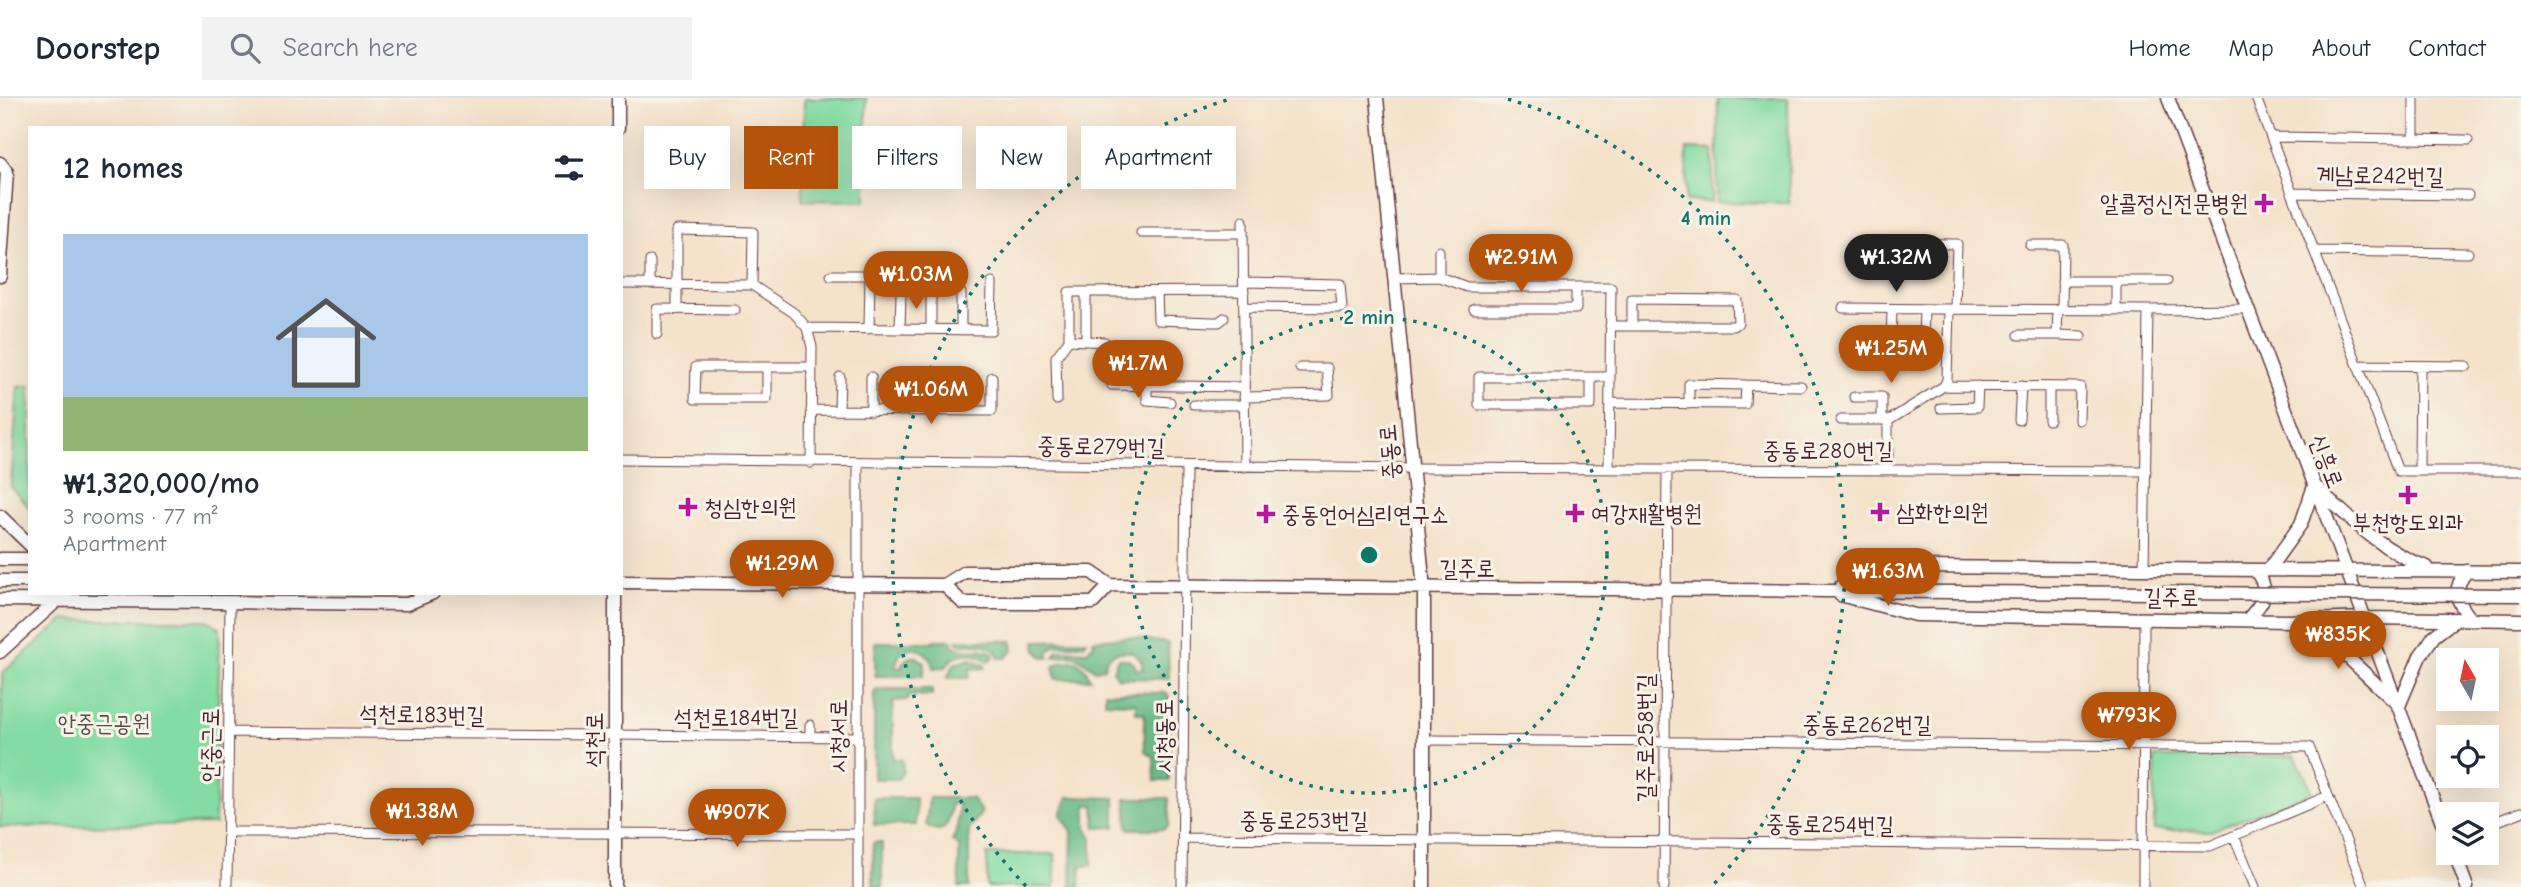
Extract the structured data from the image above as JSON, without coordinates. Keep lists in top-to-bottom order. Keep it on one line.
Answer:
{"streets":{"street":["계남로242번길","중동로279번길","중동로280번길","중동로","신흥로","길주로","석천로183번길","석천로184번길","중동로262번길","시청서로","시청동로","길주로258번길","석천로","안중근로","중동로253번길","중동로254번길"]},"crossings":[["중동로279번길","중동로280번길"],["중동로279번길","중동로"],["중동로279번길","시청서로"],["중동로279번길","시청동로"],["중동로280번길","중동로"],["중동로280번길","길주로258번길"],["중동로","길주로"],["중동로","중동로262번길"],["중동로","중동로253번길"],["중동로","중동로254번길"],["신흥로","길주로"],["길주로","시청서로"],["길주로","시청동로"],["길주로","길주로258번길"],["석천로183번길","석천로184번길"],["석천로183번길","석천로"],["석천로183번길","안중근로"],["석천로184번길","시청서로"],["석천로184번길","석천로"],["중동로262번길","길주로258번길"],["중동로262번길","중동로254번길"],["시청동로","중동로253번길"],["길주로258번길","중동로254번길"],["중동로253번길","중동로254번길"]],"parks":["안중근공원"],"places":{"health":["알콜정신전문병원","부천항도외과","청심한의원","삼화한의원","여강재활병원","중동언어심리연구소"]},"north":"top","page":{"header":"Doorstep","search":"Search here","nav":["Home","Map","About","Contact"],"chip":["Buy","Rent","Filters","New","Apartment"],"heading":"12 homes","list":[{"name":"₩1,320,000/mo","note":"3 rooms · 77 m² · Apartment"}],"price":["₩2.91M","₩1.32M","₩1.03M","₩1.25M","₩1.7M","₩1.06M","₩1.29M","₩1.63M","₩835K","₩793K","₩1.38M","₩907K"]},"rings":["4 min","2 min"]}
